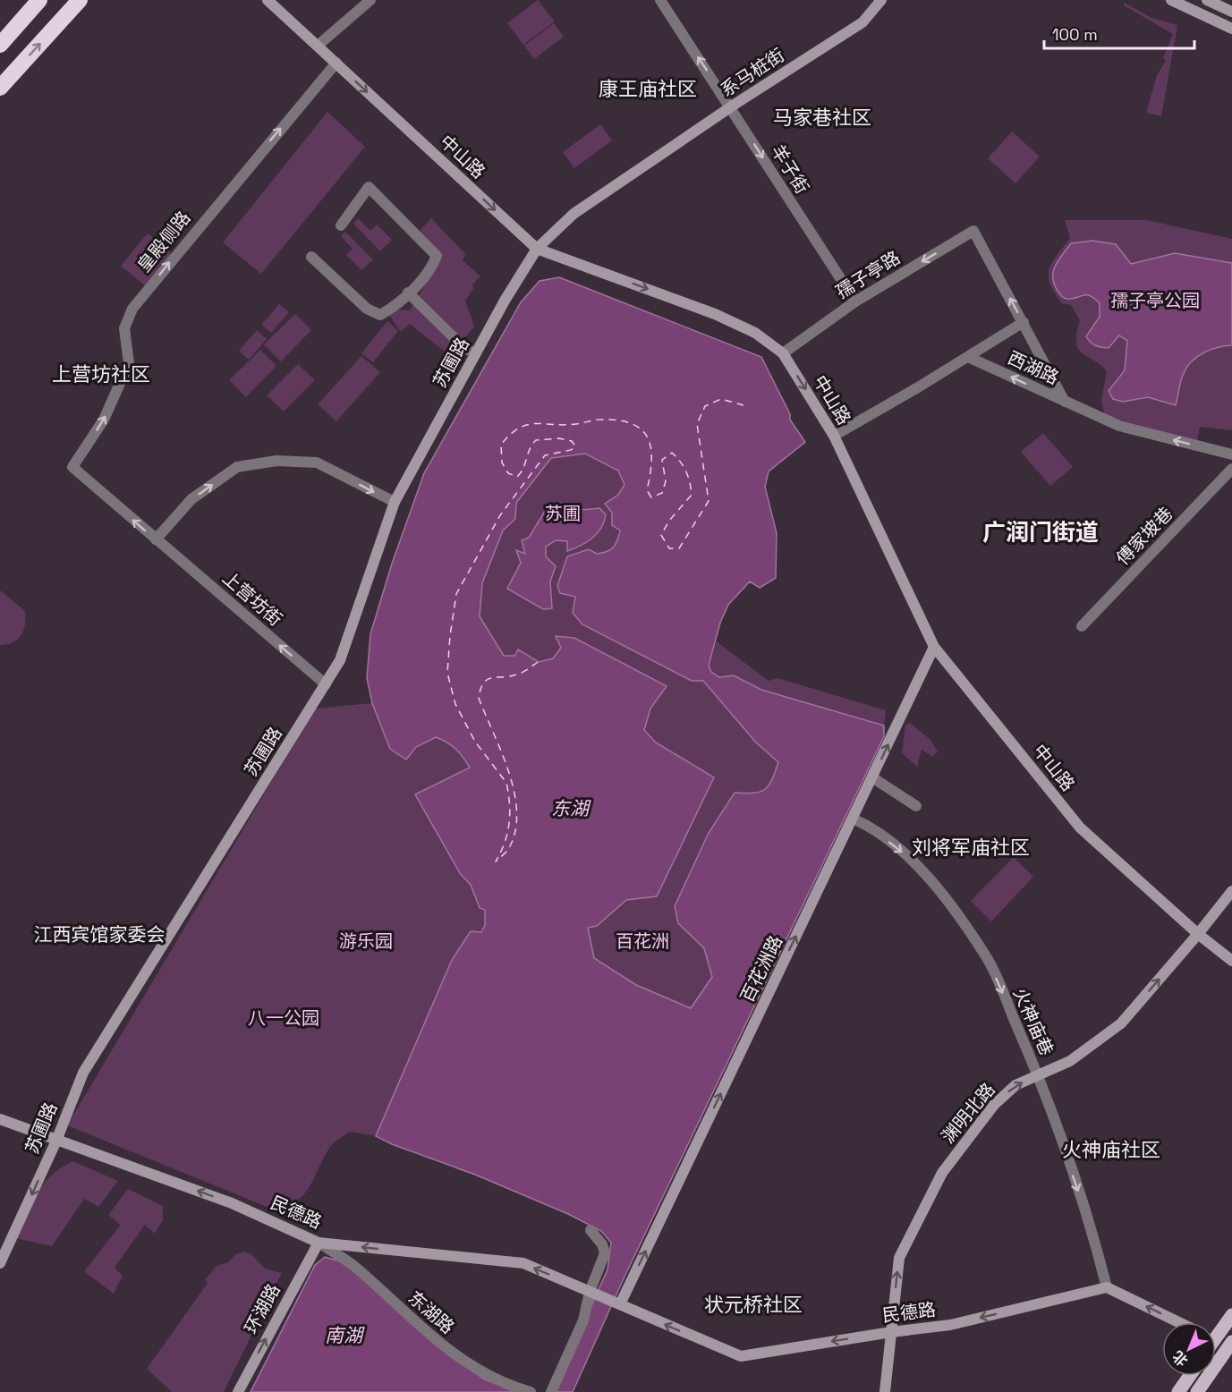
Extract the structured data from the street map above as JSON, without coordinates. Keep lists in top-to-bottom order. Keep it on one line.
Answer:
{"streets":{"main road":["系马桩街","中山路","苏圃路","百花洲路","渊明北路","民德路","环湖路"],"street":["羊子街","皇殿侧路","孺子亭路","西湖路","傅家坡巷","上营坊街","火神庙巷","东湖路"]},"crossings":[["系马桩街","中山路"],["系马桩街","羊子街"],["系马桩街","苏圃路"],["中山路","皇殿侧路"],["中山路","孺子亭路"],["中山路","苏圃路"],["中山路","百花洲路"],["中山路","渊明北路"],["羊子街","孺子亭路"],["皇殿侧路","上营坊街"],["苏圃路","上营坊街"],["苏圃路","民德路"],["百花洲路","火神庙巷"],["百花洲路","民德路"],["火神庙巷","渊明北路"],["火神庙巷","民德路"],["渊明北路","民德路"],["民德路","环湖路"],["民德路","东湖路"],["环湖路","东湖路"]],"one_way":["中山路","皇殿侧路","西湖路","上营坊街","百花洲路","火神庙巷","渊明北路","民德路","环湖路"],"districts":["康王庙社区","马家巷社区","上营坊社区","广润门街道","刘将军庙社区","江西宾馆家委会","火神庙社区","状元桥社区"],"water":["东湖","南湖"],"parks":["孺子亭公园","苏圃","游乐园","百花洲","八一公园"],"scale_bar":"100 m","north":"bottom left"}
